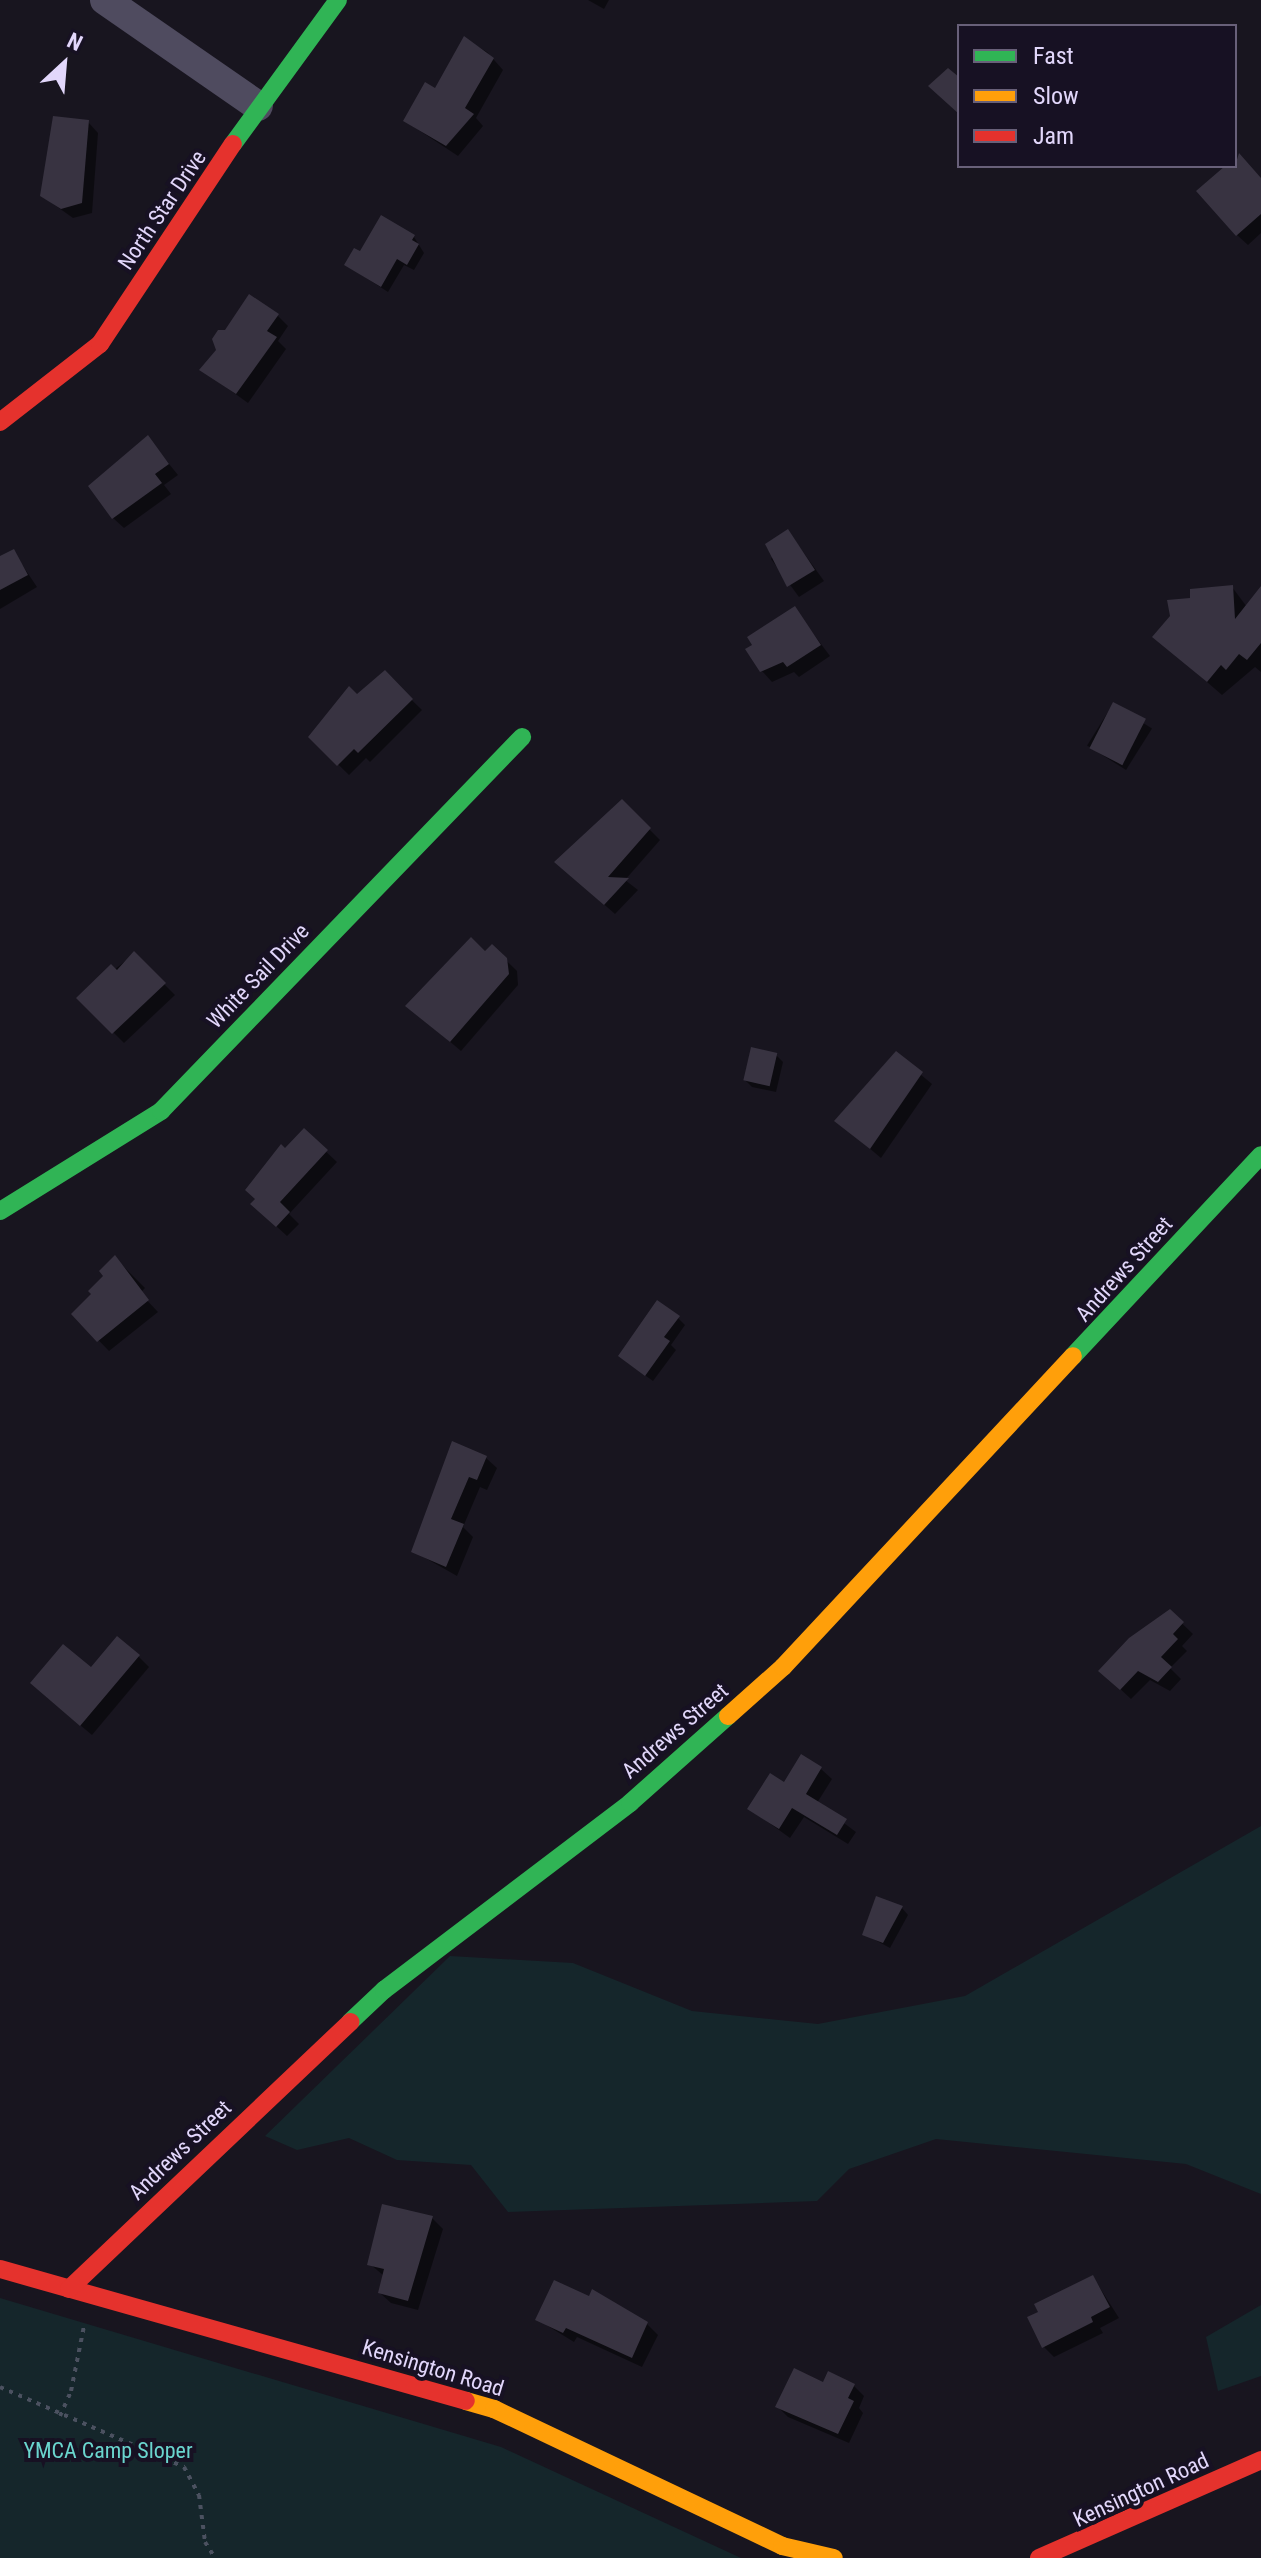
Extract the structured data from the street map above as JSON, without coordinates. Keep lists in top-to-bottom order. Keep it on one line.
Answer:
{"streets":{"street":["North Star Drive","White Sail Drive","Andrews Street","Kensington Road"]},"crossings":[["Andrews Street","Kensington Road"]],"parks":["YMCA Camp Sloper"],"legend":["Fast","Slow","Jam"],"north":"top right"}
